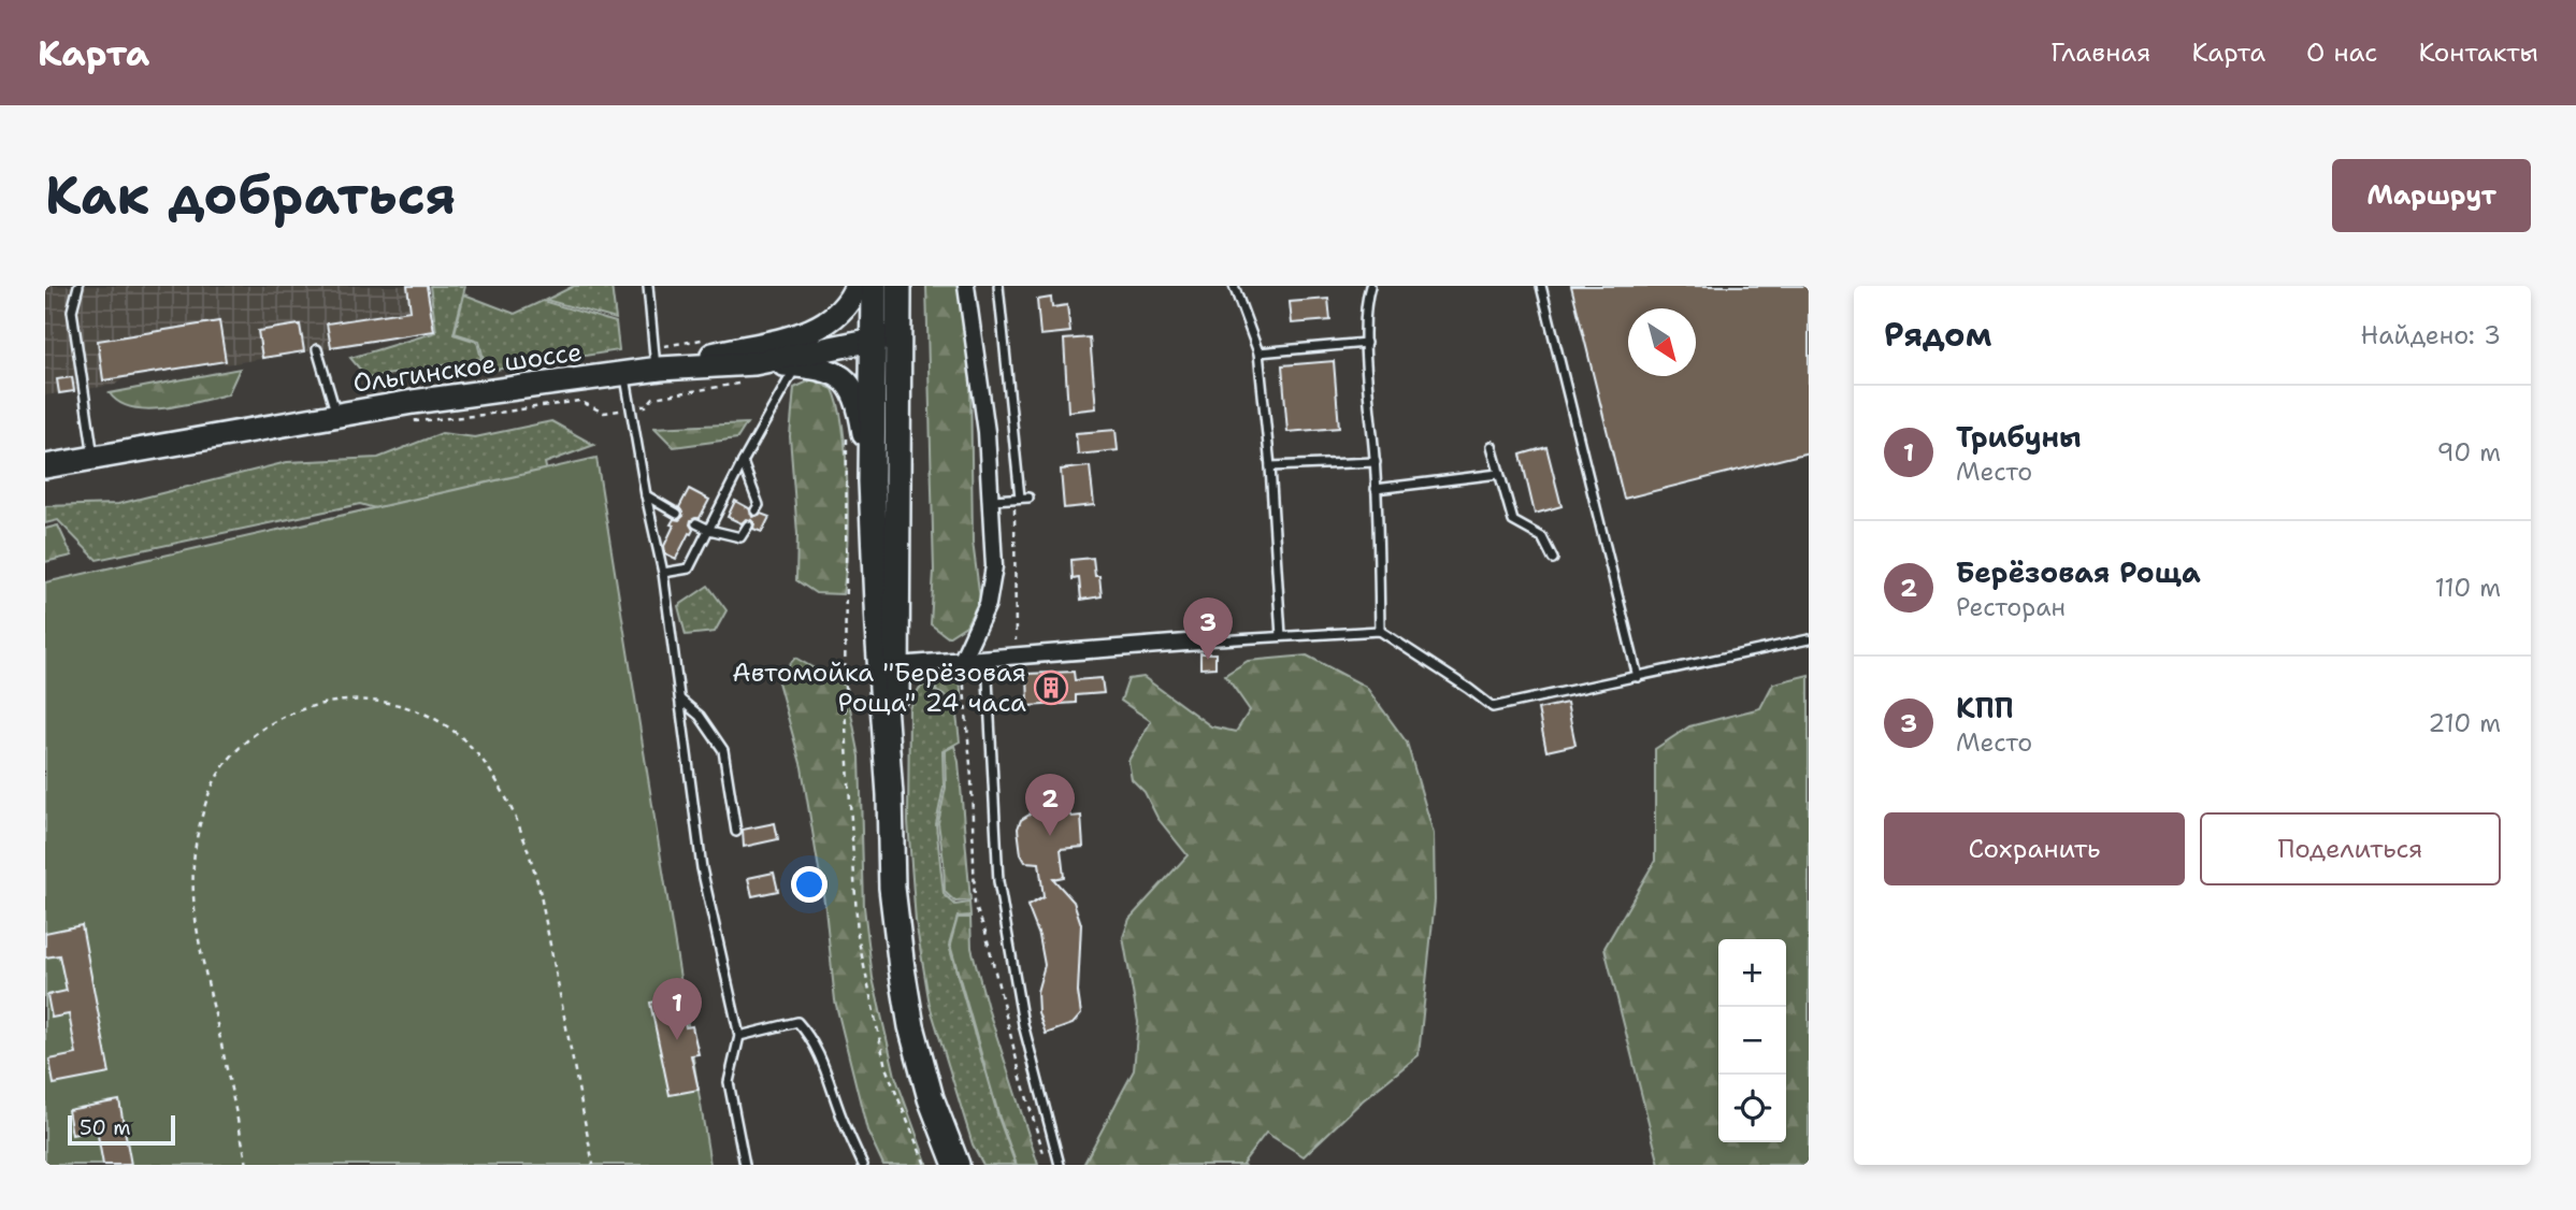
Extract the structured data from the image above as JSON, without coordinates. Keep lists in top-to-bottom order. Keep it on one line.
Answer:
{"streets":{"main road":["Ольгинское шоссе"]},"places":{"building":["Автомойка \"Берёзовая Роща\" 24 часа"]},"scale_bar":"50 m","north":"bottom right","page":{"header":"Карта","nav":["Главная","Карта","О нас","Контакты"],"buttons":["Маршрут",["Сохранить","Поделиться"]],"title":"Как добраться","heading":["Рядом","Найдено: 3"],"list":[{"mark":"1","name":"Трибуны","note":"Место","value":"90 m"},{"mark":"2","name":"Берёзовая Роща","note":"Ресторан","value":"110 m"},{"mark":"3","name":"КПП","note":"Место","value":"210 m"}],"pins":["3","2","1"],"map_buttons":["+","−"],"scale":"50 m"}}
